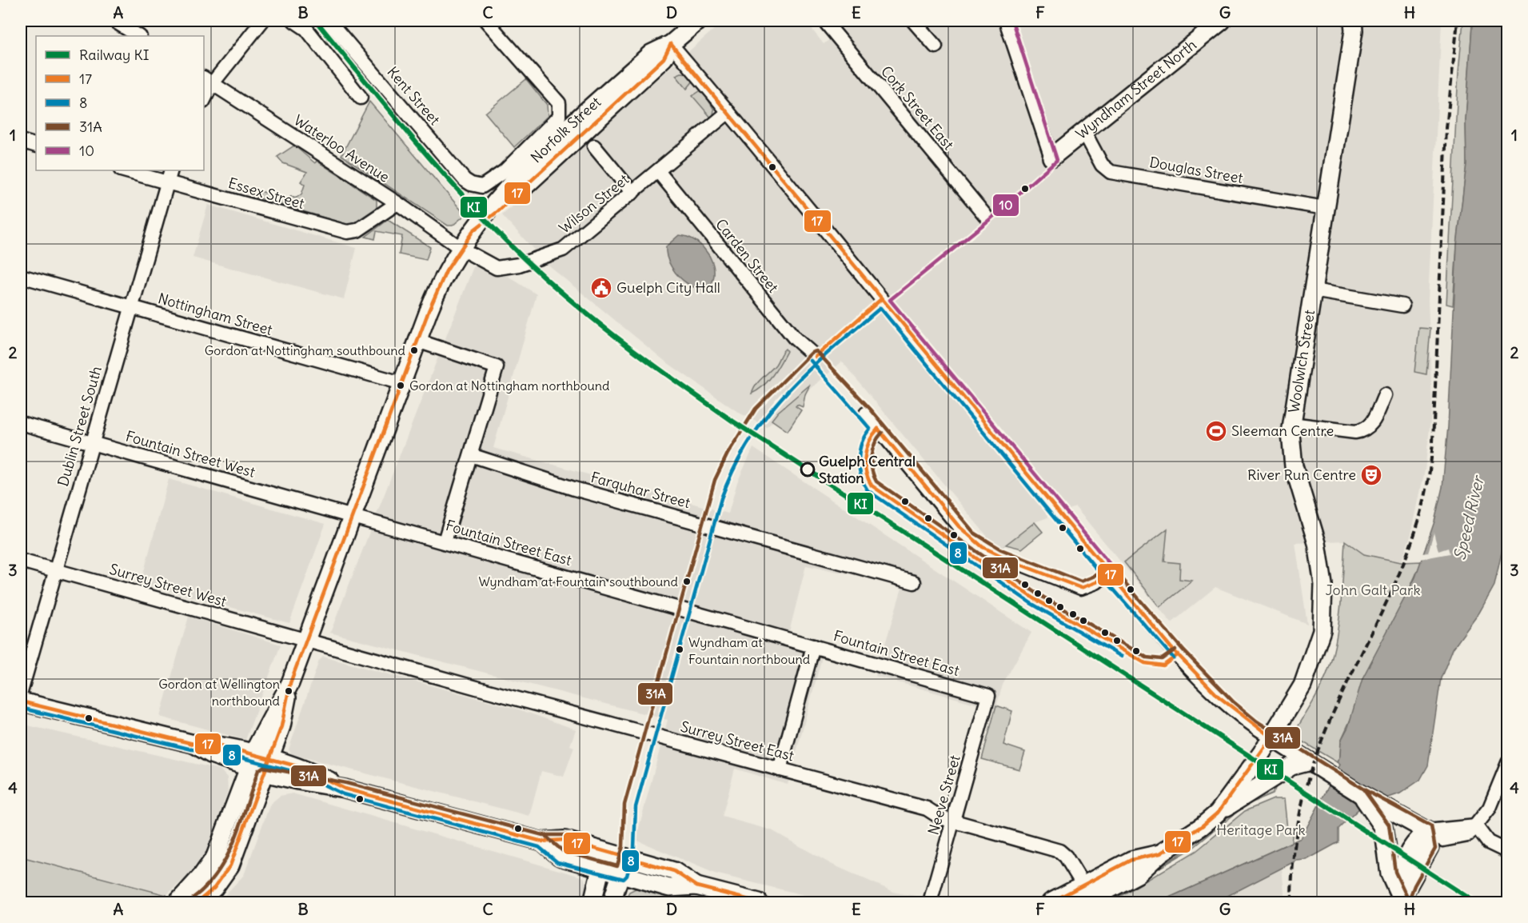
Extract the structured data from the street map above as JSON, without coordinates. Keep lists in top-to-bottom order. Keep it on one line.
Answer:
{"streets":{"main road":["Wyndham Street North","Norfolk Street","Woolwich Street"],"street":["Kent Street","Cork Street East","Waterloo Avenue","Douglas Street","Essex Street","Wilson Street","Carden Street","Nottingham Street","Dublin Street South","Fountain Street West","Farquhar Street","Fountain Street East","Surrey Street West","Surrey Street East","Neeve Street"]},"crossings":[["Wyndham Street North","Douglas Street"],["Norfolk Street","Waterloo Avenue"],["Norfolk Street","Wilson Street"],["Norfolk Street","Nottingham Street"],["Norfolk Street","Fountain Street West"],["Norfolk Street","Fountain Street East"],["Norfolk Street","Surrey Street West"],["Norfolk Street","Surrey Street East"],["Waterloo Avenue","Essex Street"],["Waterloo Avenue","Wilson Street"],["Douglas Street","Woolwich Street"],["Essex Street","Dublin Street South"],["Wilson Street","Carden Street"],["Nottingham Street","Dublin Street South"],["Dublin Street South","Fountain Street West"],["Dublin Street South","Surrey Street West"],["Fountain Street West","Fountain Street East"],["Fountain Street East","Neeve Street"],["Surrey Street West","Surrey Street East"],["Surrey Street East","Neeve Street"]],"water":["Speed River"],"parks":["John Galt Park","Heritage Park"],"places":{"public building":["Guelph City Hall"],"other":["Gordon at Nottingham southbound","Gordon at Nottingham northbound","Guelph Central Station","Wyndham at Fountain southbound","Wyndham at Fountain northbound","Gordon at Wellington northbound"],"sports":["Sleeman Centre"],"theatre":["River Run Centre"]},"lines":["rail line KI","transit line 10","transit line 17","transit line 8","transit line 31A"],"legend":["Railway KI","17","8","31A","10"],"grid":{"columns":["A","B","C","D","E","F","G","H"],"rows":["1","2","3","4"]}}
